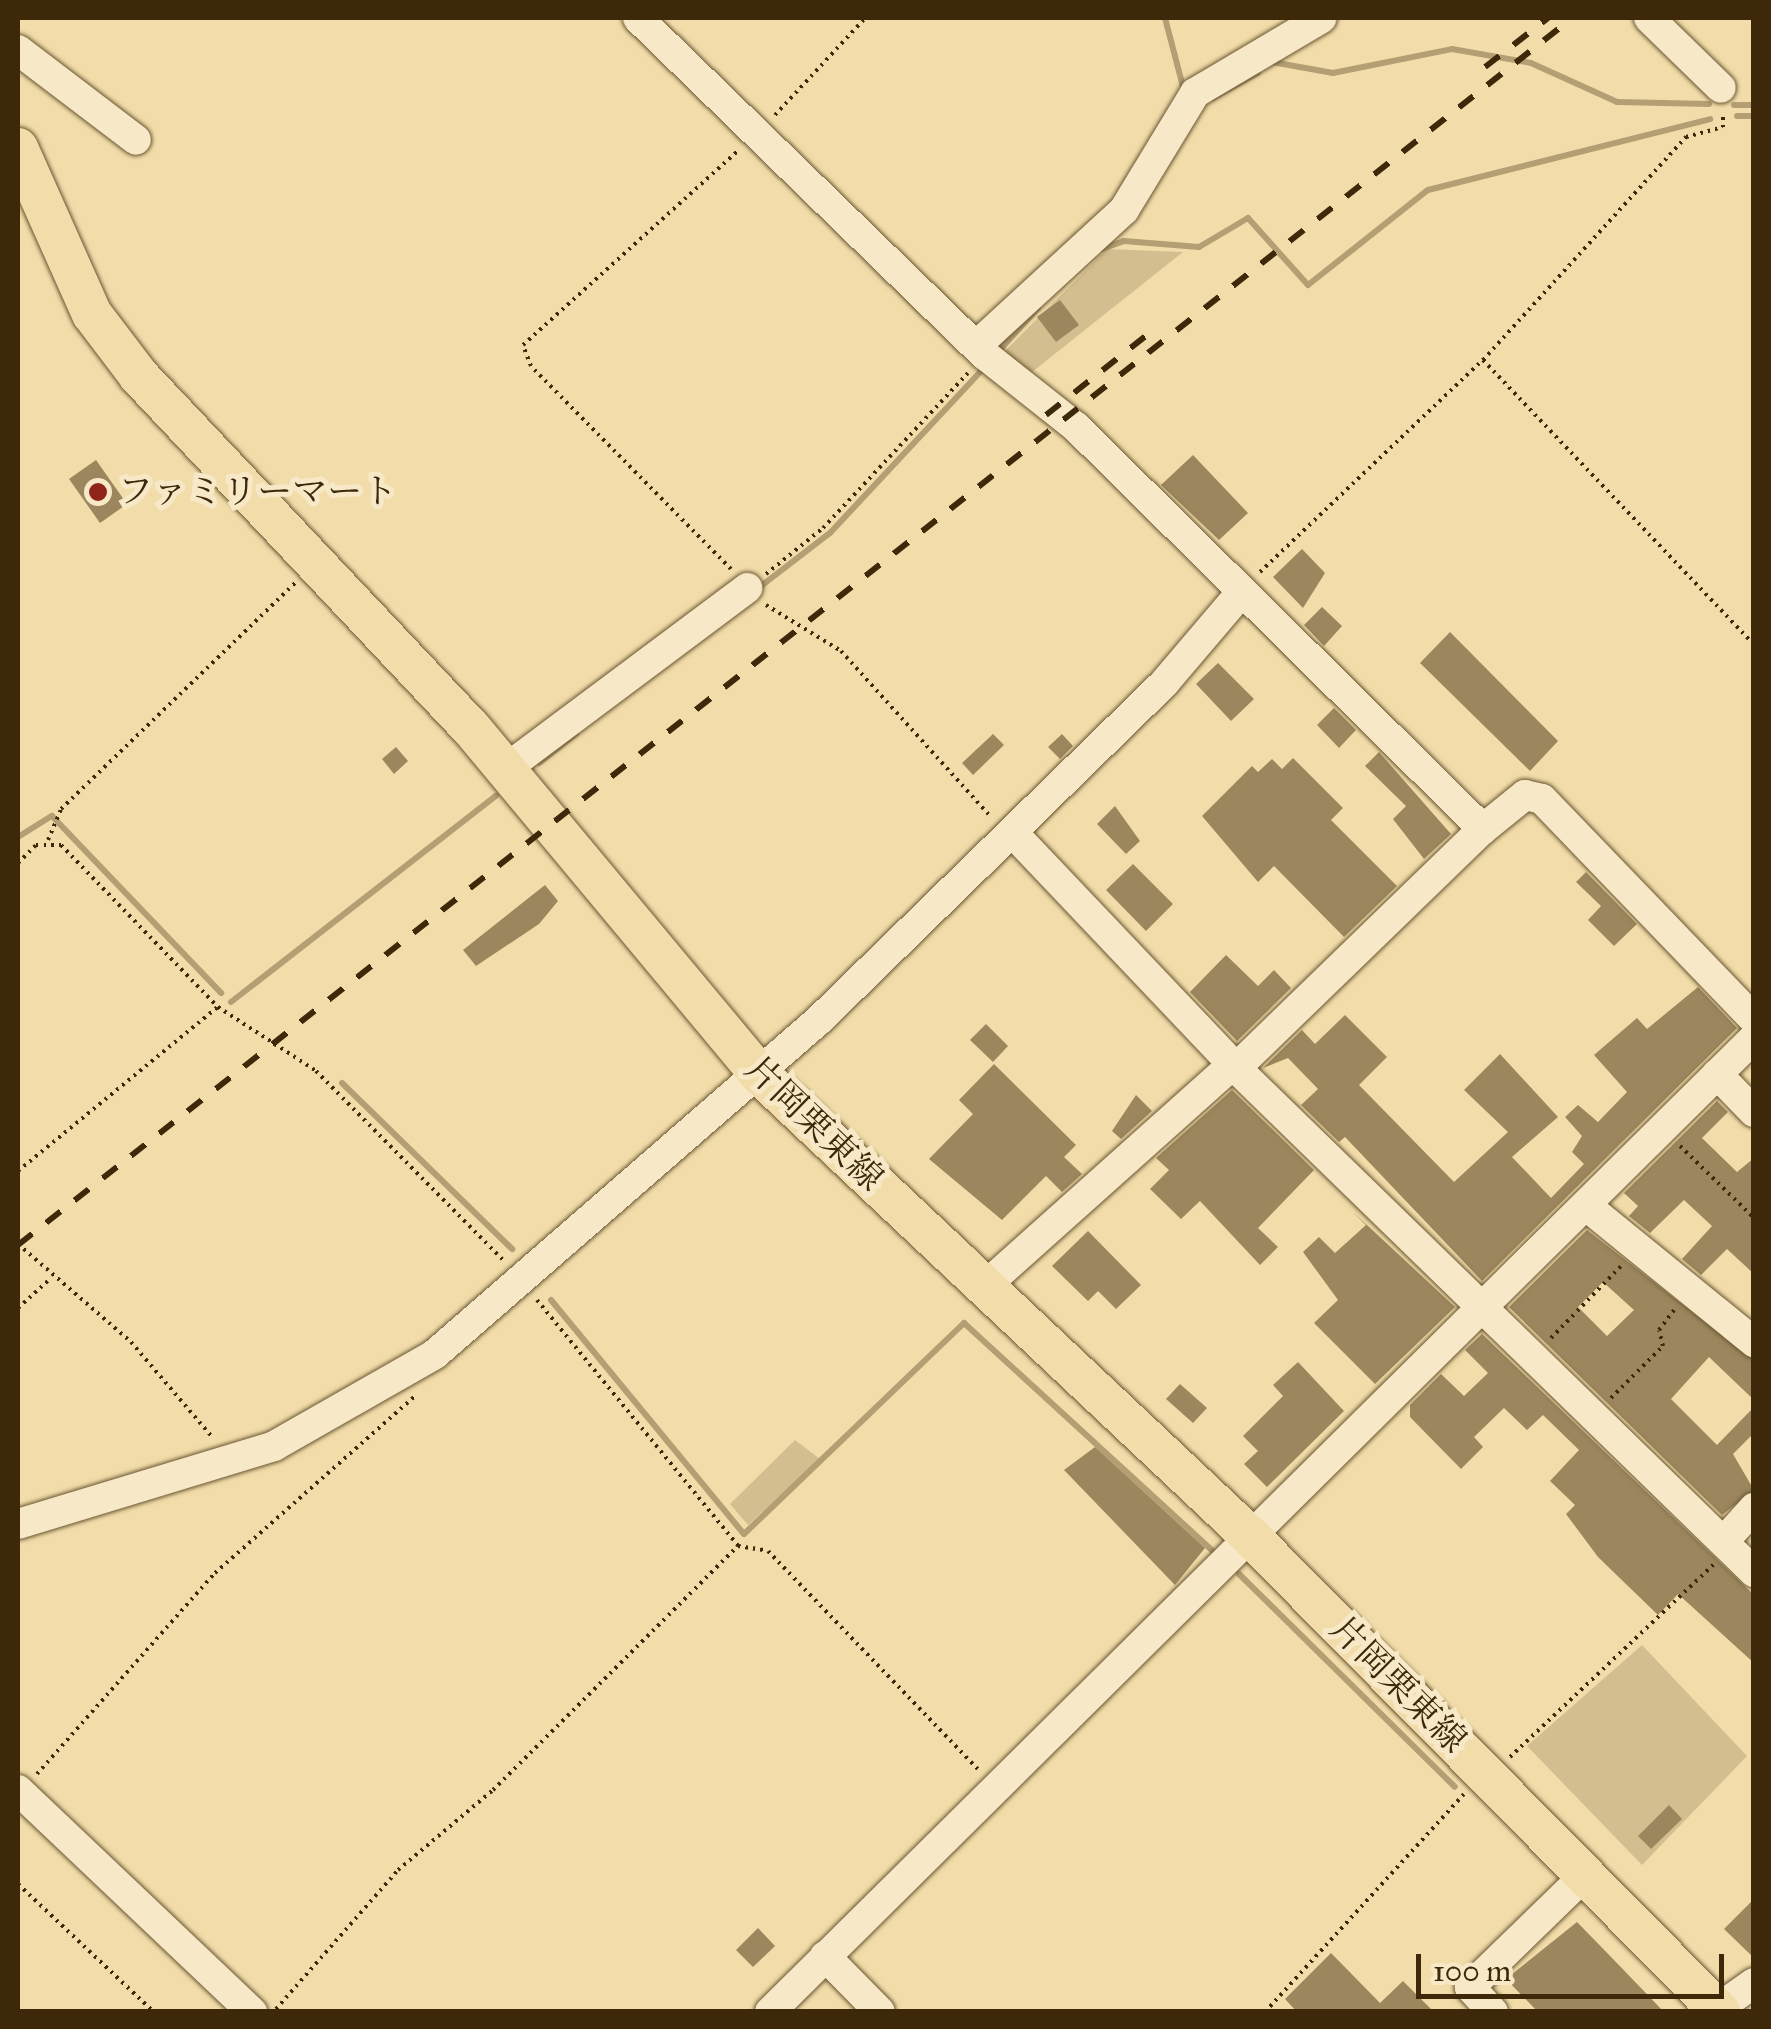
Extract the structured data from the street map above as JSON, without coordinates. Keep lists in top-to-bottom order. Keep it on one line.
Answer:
{"streets":{"main road":["片岡栗東線"]},"places":["ファミリーマート"],"scale_bar":"100 m"}
